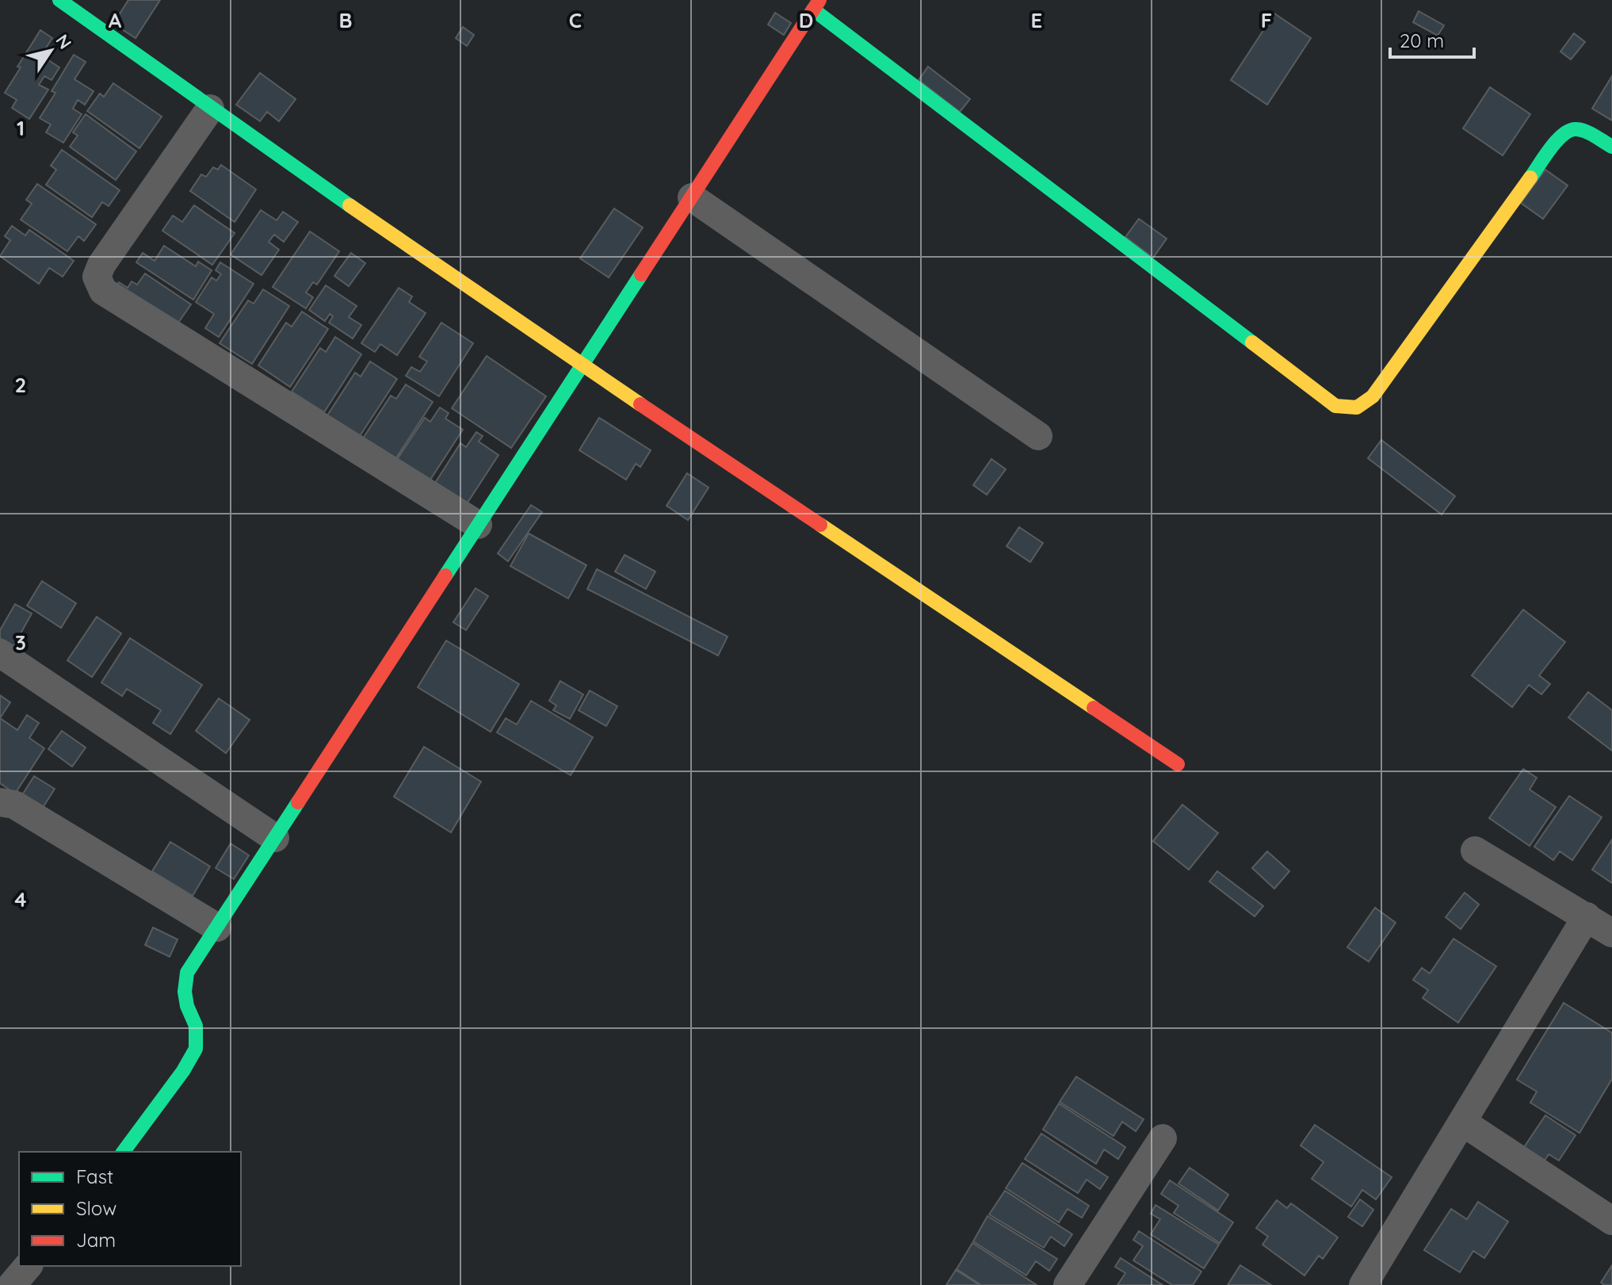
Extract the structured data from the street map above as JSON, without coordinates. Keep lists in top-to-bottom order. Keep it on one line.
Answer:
{"legend":["Fast","Slow","Jam"],"scale_bar":"20 m","north":"top right","grid":{"columns":["A","B","C","D","E","F"],"rows":["1","2","3","4"]}}
